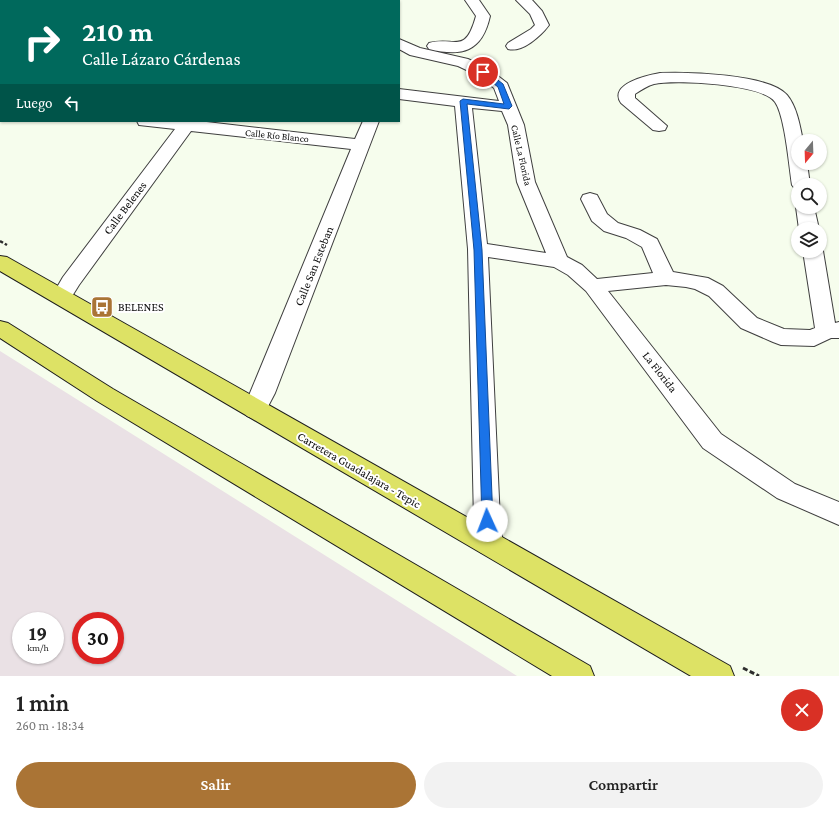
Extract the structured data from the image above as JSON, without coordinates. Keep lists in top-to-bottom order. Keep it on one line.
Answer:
{"streets":{"highway":["Carretera Guadalajara - Tepic"],"street":["Calle Río Blanco","Calle La Florida","Calle Belenes","Calle San Esteban","La Florida"]},"crossings":[["Calle Río Blanco","Calle Belenes"],["Calle Río Blanco","Calle San Esteban"],["Calle La Florida","La Florida"],["Calle Belenes","Carretera Guadalajara - Tepic"],["Calle San Esteban","Carretera Guadalajara - Tepic"]],"places":{"bus stop":["BELENES"]},"north":"bottom","page":{"turn":["210 m","Calle Lázaro Cárdenas"],"then":"Luego","speed":"19 km/h","limit":"30","heading":["1 min","260 m · 18:34"],"buttons":["Salir","Compartir"]}}
